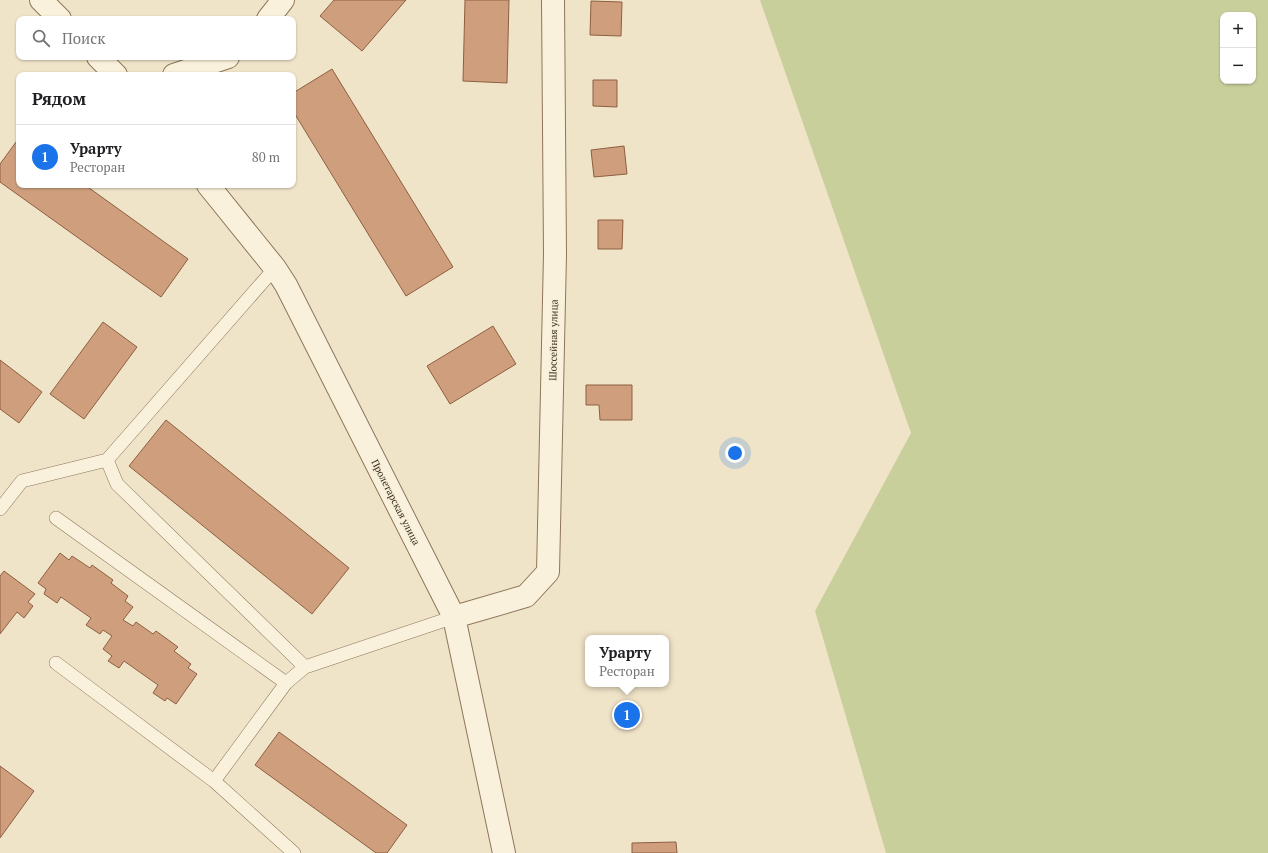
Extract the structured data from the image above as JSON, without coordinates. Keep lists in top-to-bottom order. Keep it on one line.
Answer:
{"streets":{"street":["Шоссейная улица","Пролетарская улица"]},"crossings":[["Шоссейная улица","Пролетарская улица"]],"page":{"map_buttons":["+","−"],"search":"Поиск","heading":"Рядом","list":[{"mark":"1","name":"Урарту","note":"Ресторан","value":"80 m"}],"popup":["Урарту","Ресторан"],"pins":"1"}}
